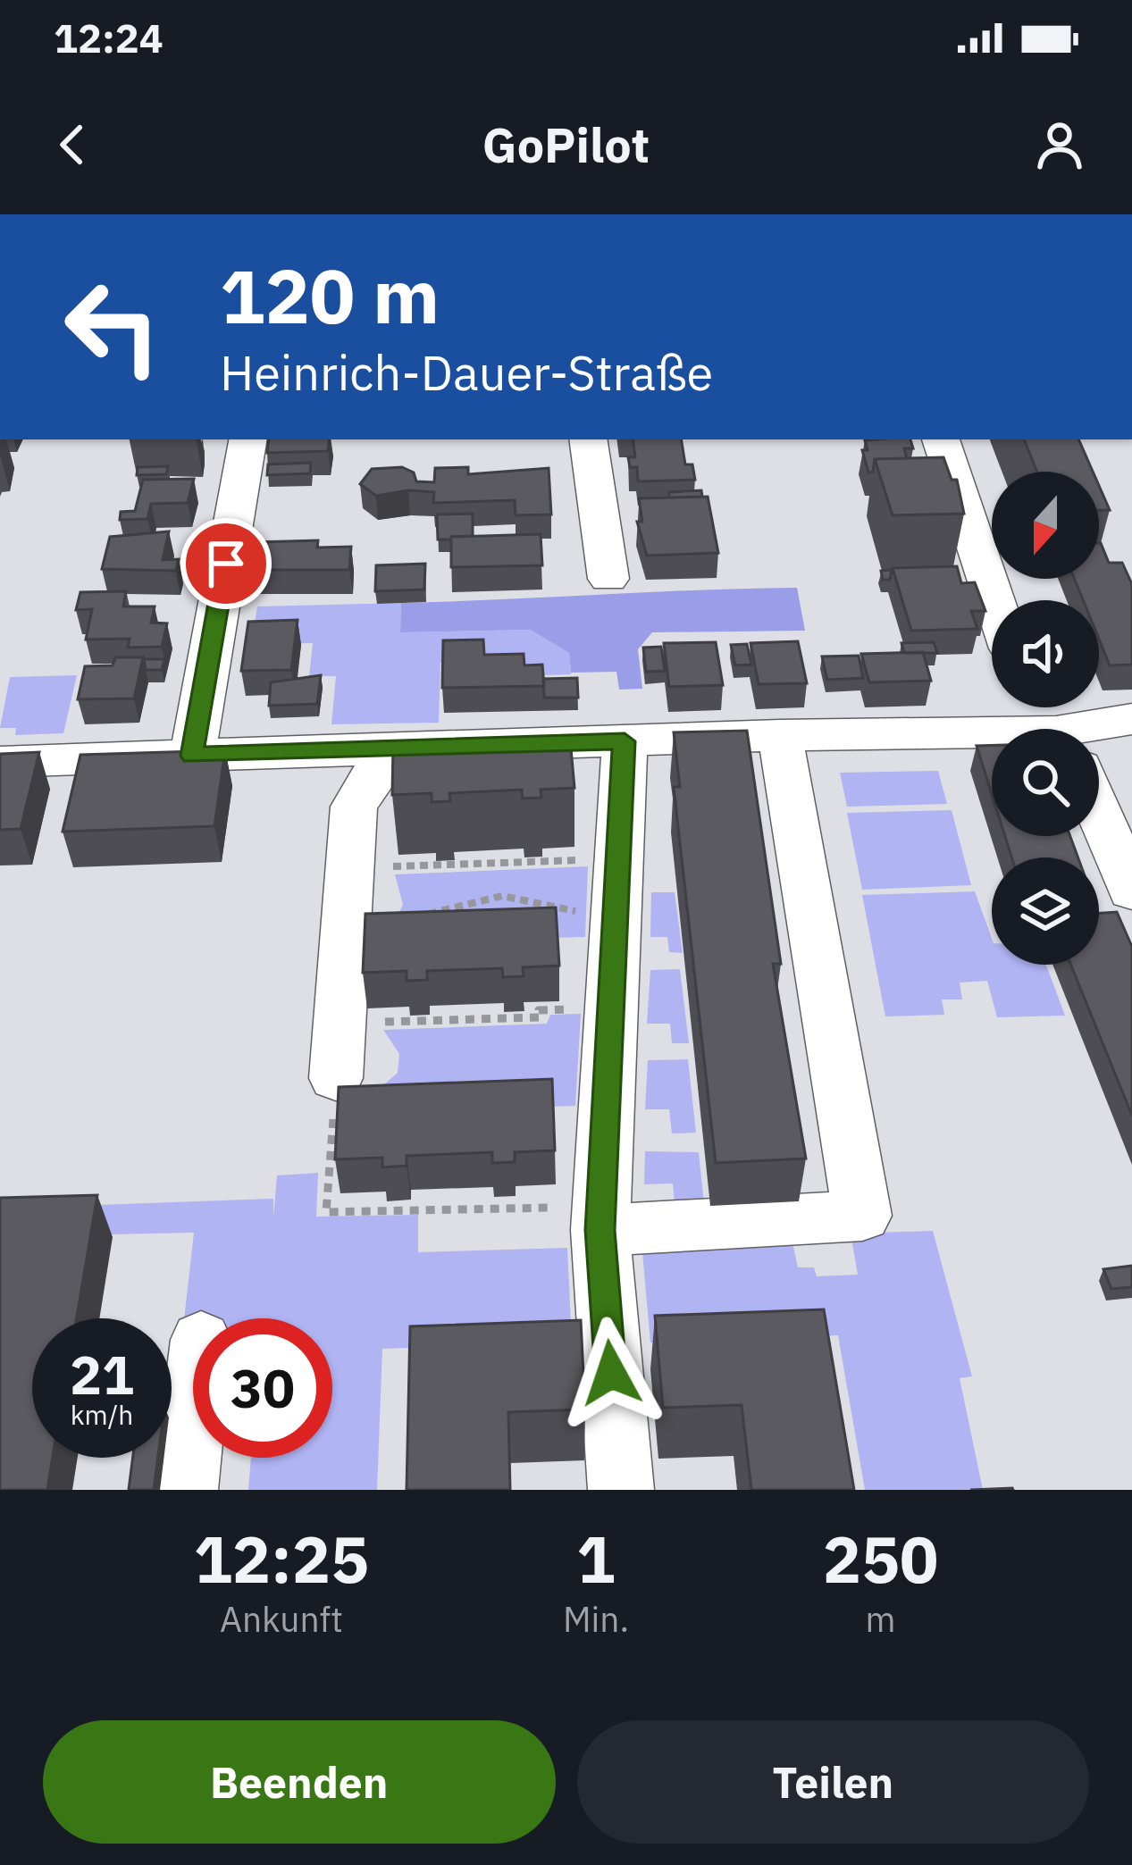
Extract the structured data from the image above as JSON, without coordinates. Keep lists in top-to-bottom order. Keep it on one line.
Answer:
{"north":"bottom","page":{"status":"12:24","header":"GoPilot","turn":["120 m","Heinrich-Dauer-Straße"],"speed":"21 km/h","limit":"30","eta":["12:25","Ankunft","1","Min.","250","m"],"buttons":["Beenden","Teilen"]}}
